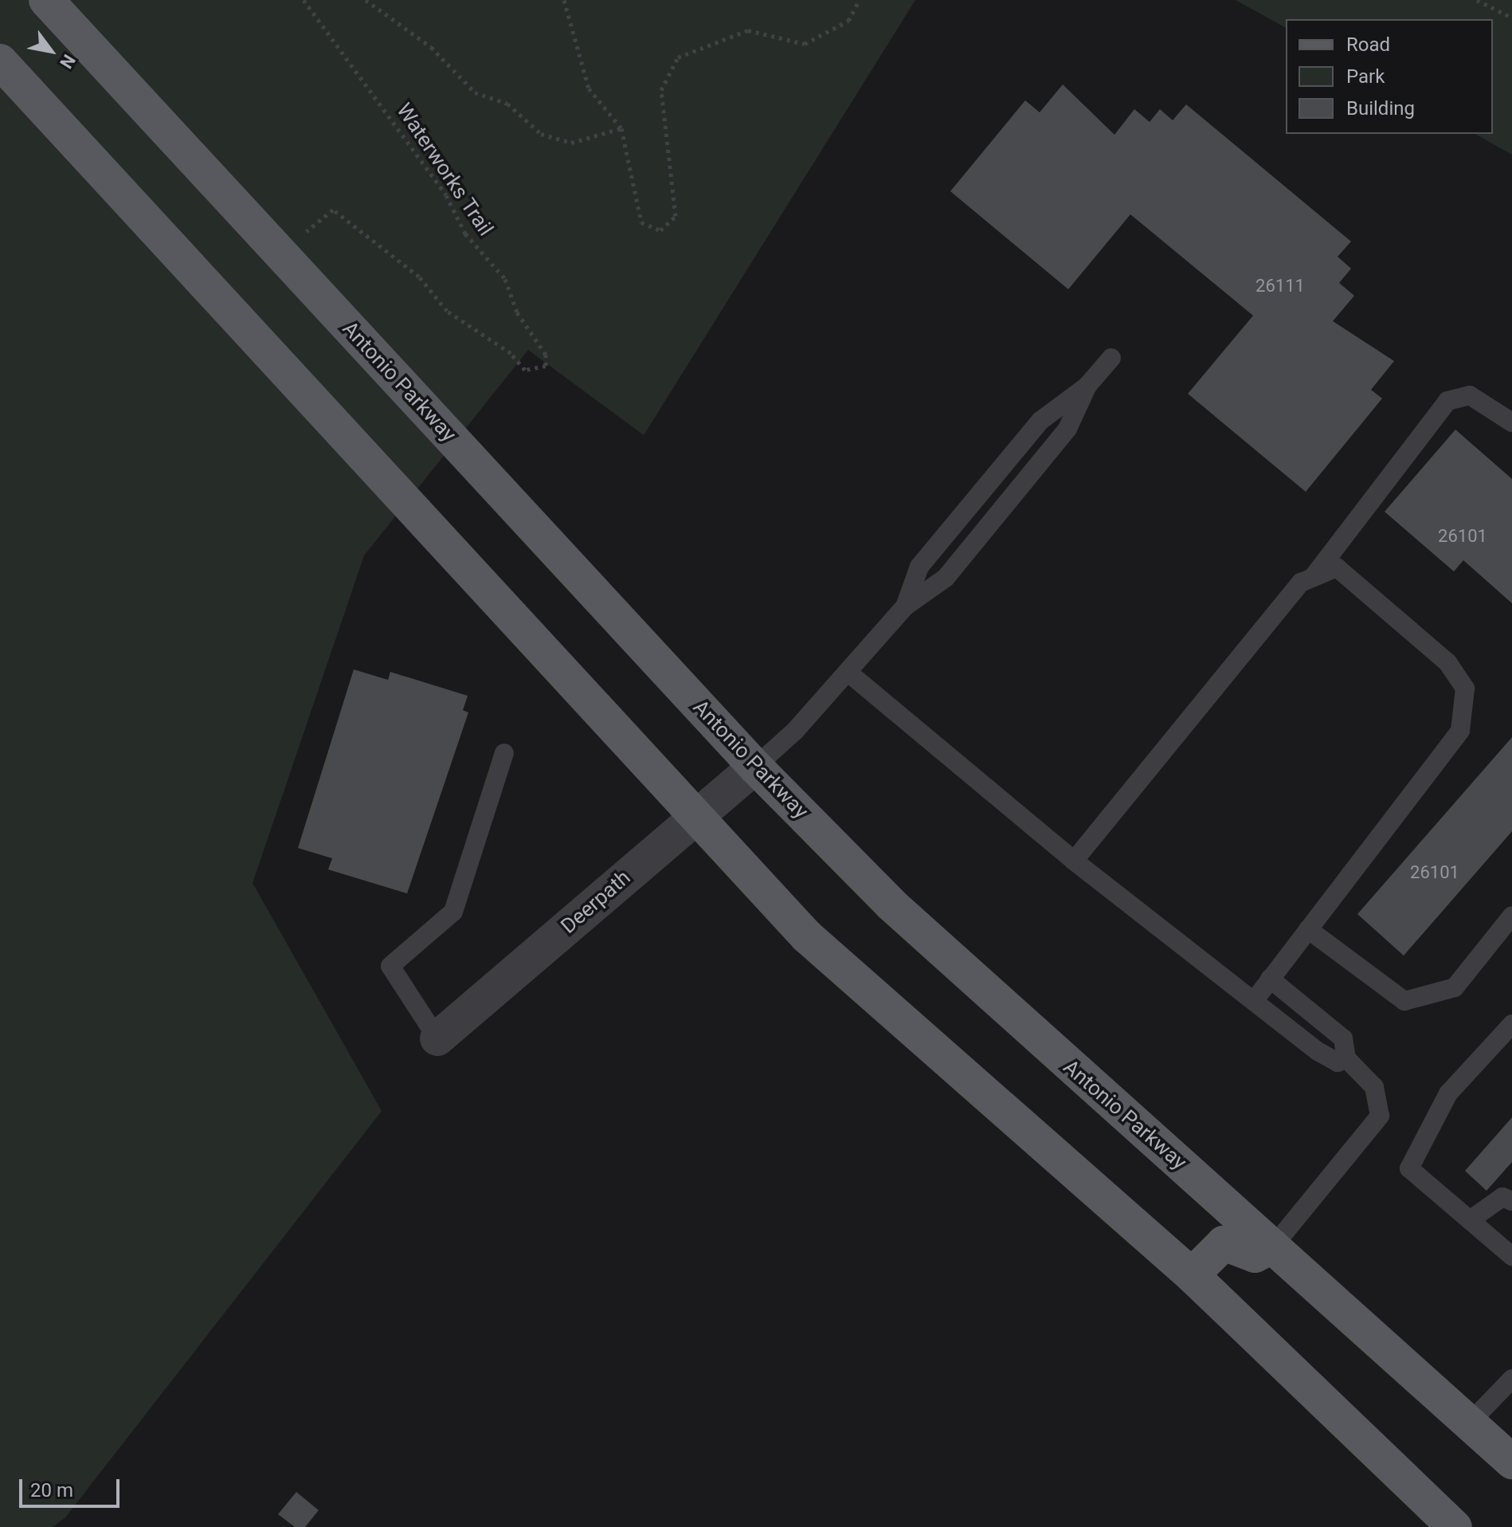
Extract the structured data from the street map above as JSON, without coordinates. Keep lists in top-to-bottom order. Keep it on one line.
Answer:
{"streets":{"main road":["Antonio Parkway"],"street":["Deerpath"],"path":["Waterworks Trail"]},"crossings":[["Waterworks Trail","Antonio Parkway"],["Antonio Parkway","Deerpath"]],"house_numbers":["26111","26101","26101"],"legend":["Road","Park","Building"],"scale_bar":"20 m","north":"bottom right"}
